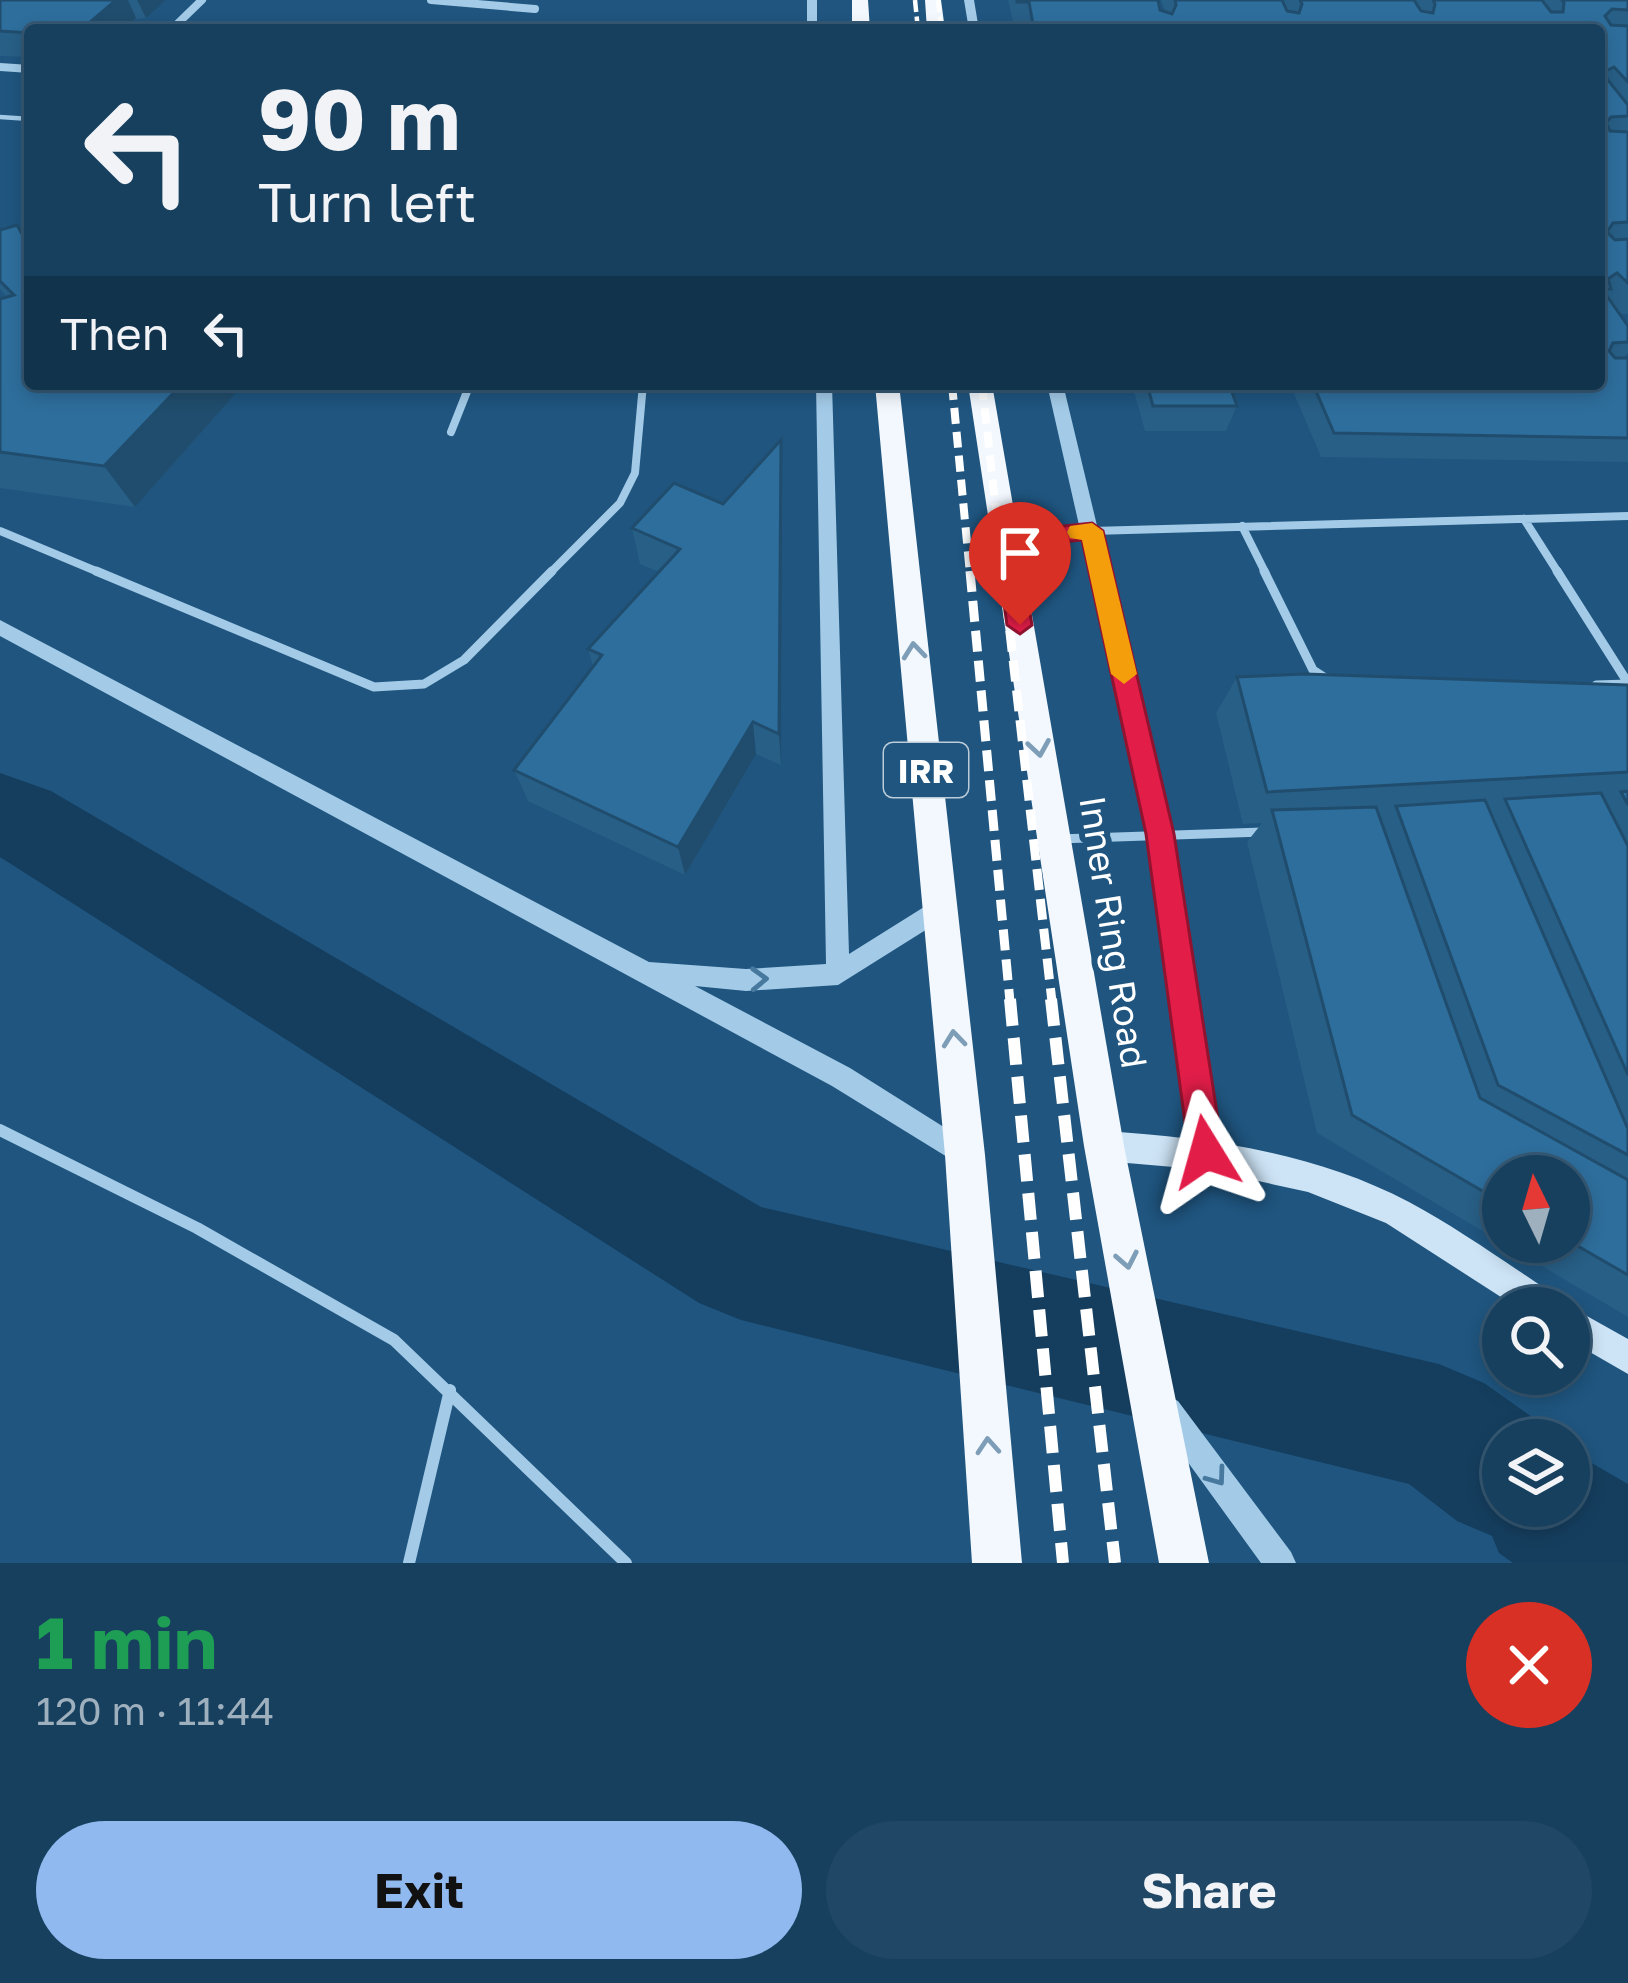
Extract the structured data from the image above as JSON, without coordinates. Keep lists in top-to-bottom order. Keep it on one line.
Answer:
{"streets":{"highway":["IRR","Inner Ring Road"]},"north":"top","page":{"turn":["90 m","Turn left"],"then":"Then","heading":["1 min","120 m · 11:44"],"buttons":["Exit","Share"]}}
